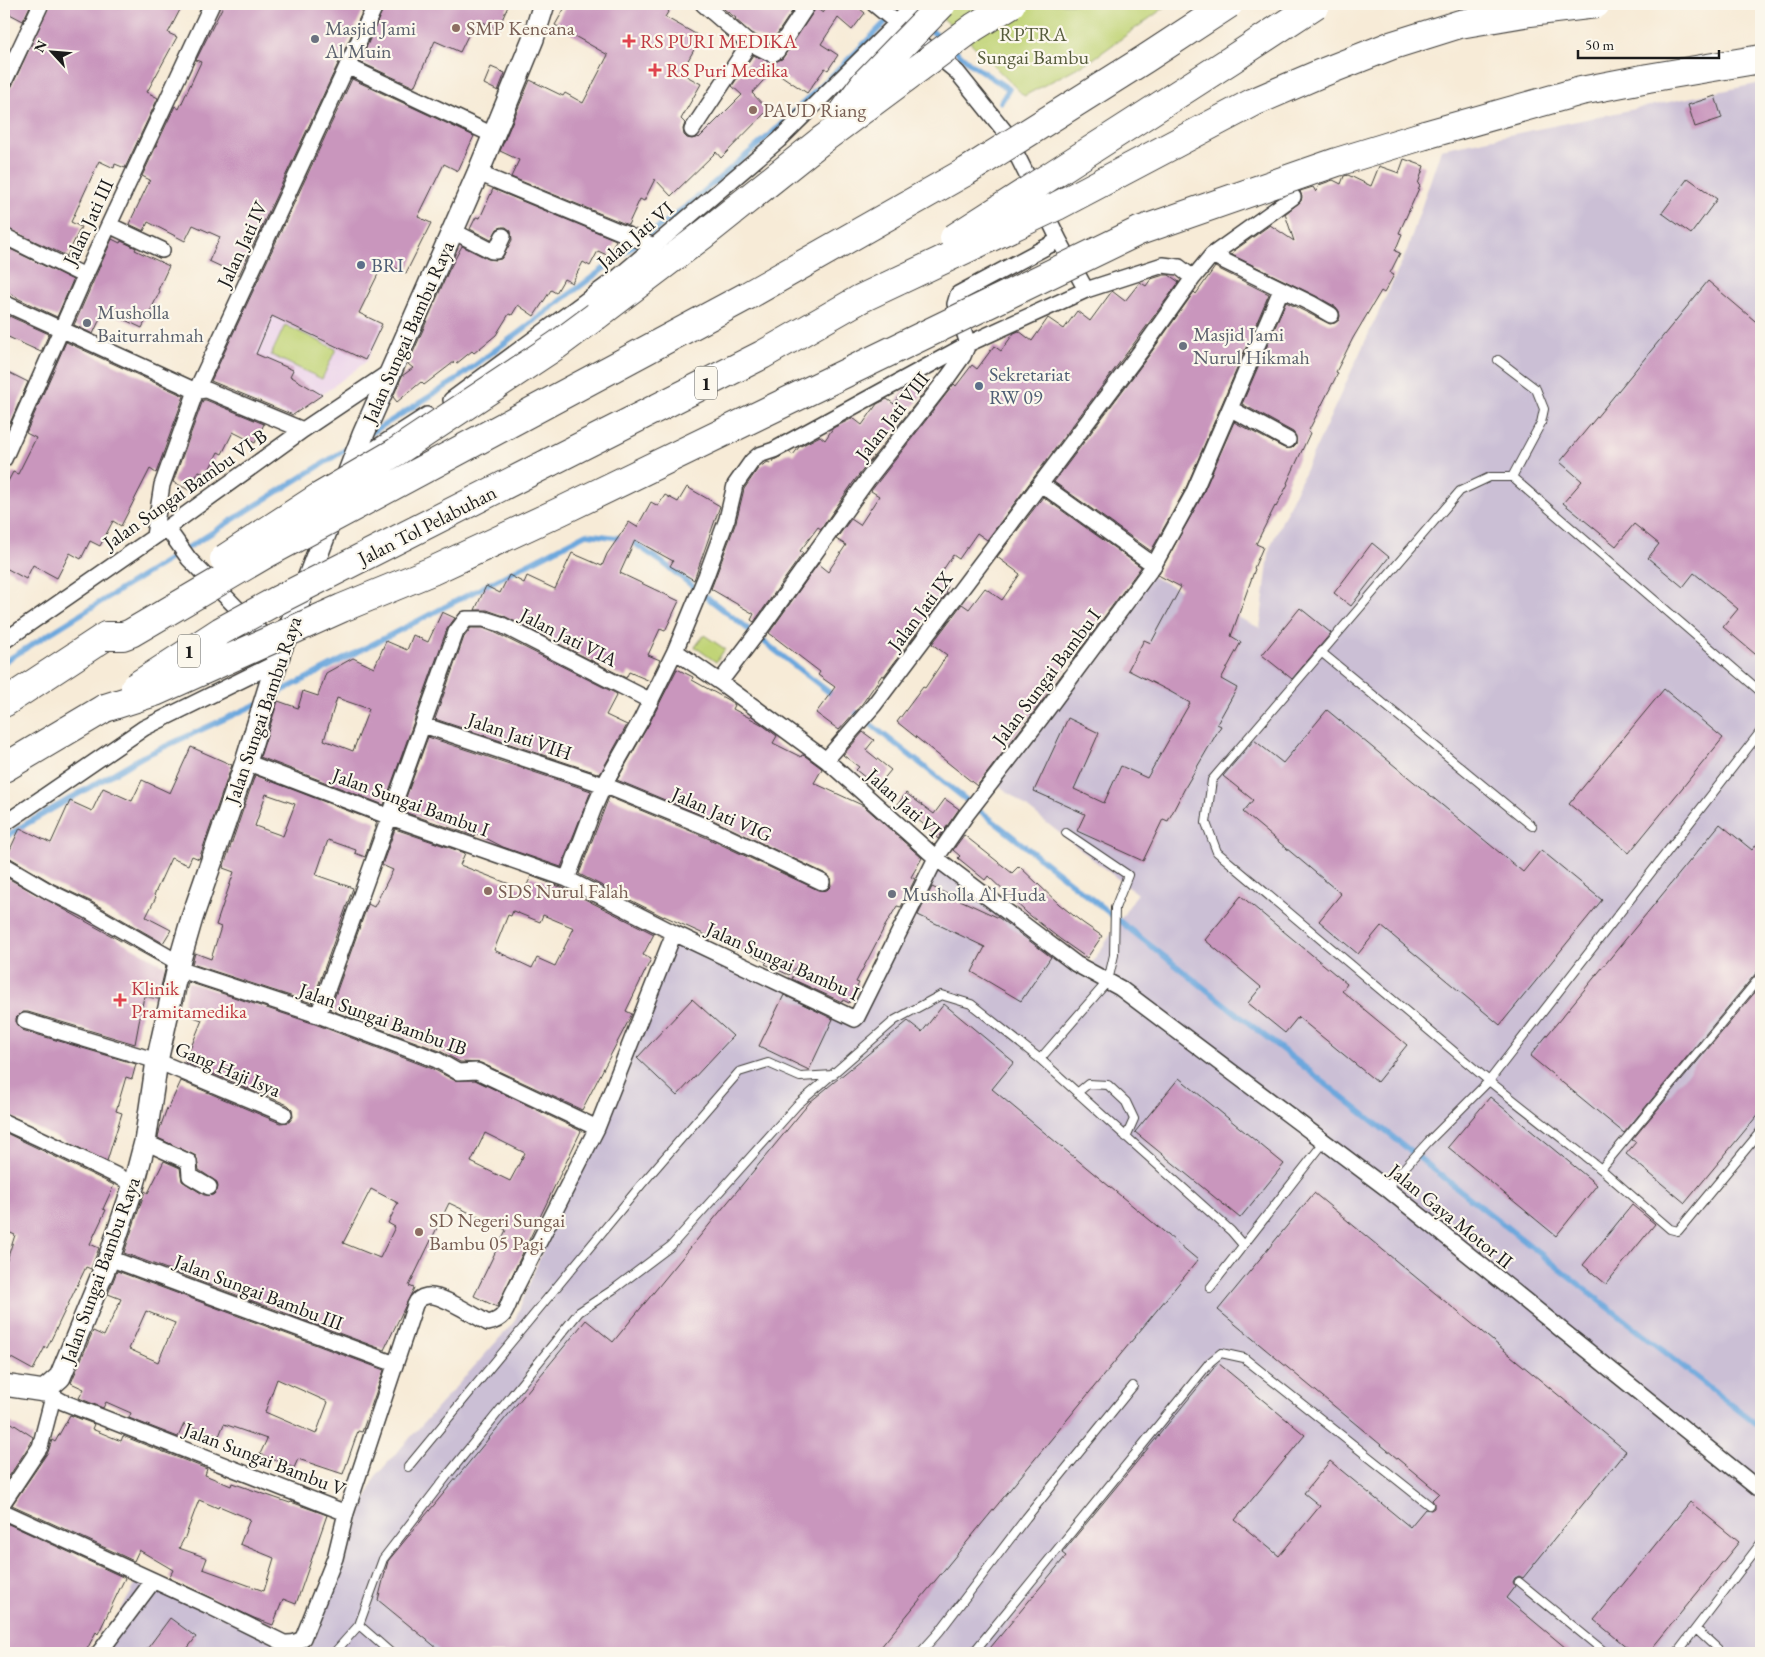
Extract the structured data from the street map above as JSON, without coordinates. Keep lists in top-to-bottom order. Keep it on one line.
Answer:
{"streets":{"highway":["1","Jalan Tol Pelabuhan"],"street":["Jalan Jati III","Jalan Jati VI","Jalan Jati IV","Jalan Sungai Bambu Raya","Jalan Jati VIII","Jalan Sungai Bambu VI B","Jalan Jati IX","Jalan Jati VIA","Jalan Sungai Bambu I","Jalan Jati VIH","Jalan Jati VIG","Jalan Sungai Bambu IB","Gang Haji Isya","Jalan Gaya Motor II","Jalan Sungai Bambu III","Jalan Sungai Bambu V"]},"crossings":[["Jalan Jati VI","Jalan Sungai Bambu Raya"],["Jalan Jati VI","Jalan Jati VIII"],["Jalan Jati VI","Jalan Jati IX"],["Jalan Jati VI","Jalan Sungai Bambu I"],["Jalan Jati VI","Jalan Gaya Motor II"],["Jalan Jati IV","Jalan Sungai Bambu VI B"],["Jalan Sungai Bambu Raya","Jalan Sungai Bambu VI B"],["Jalan Sungai Bambu Raya","Jalan Sungai Bambu I"],["Jalan Sungai Bambu Raya","Jalan Sungai Bambu IB"],["Jalan Sungai Bambu Raya","Gang Haji Isya"],["Jalan Sungai Bambu Raya","Jalan Sungai Bambu III"],["Jalan Sungai Bambu Raya","Jalan Sungai Bambu V"],["Jalan Jati VIA","Jalan Jati VIH"],["Jalan Jati VIH","Jalan Jati VIG"],["Jalan Sungai Bambu IB","Jalan Sungai Bambu V"],["Jalan Sungai Bambu III","Jalan Sungai Bambu V"]],"parks":["RPTRA Sungai Bambu"],"places":{"other":["SMP Kencana","Masjid Jami Al Muin","PAUD Riang","BRI","Musholla Baiturrahmah","Masjid Jami Nurul Hikmah","Sekretariat RW 09","SDS Nurul Falah","Musholla Al Huda","SD Negeri Sungai Bambu 05 Pagi"],"health":["RS PURI MEDIKA","RS Puri Medika","Klinik Pramitamedika"]},"scale_bar":"50 m","north":"top left"}
